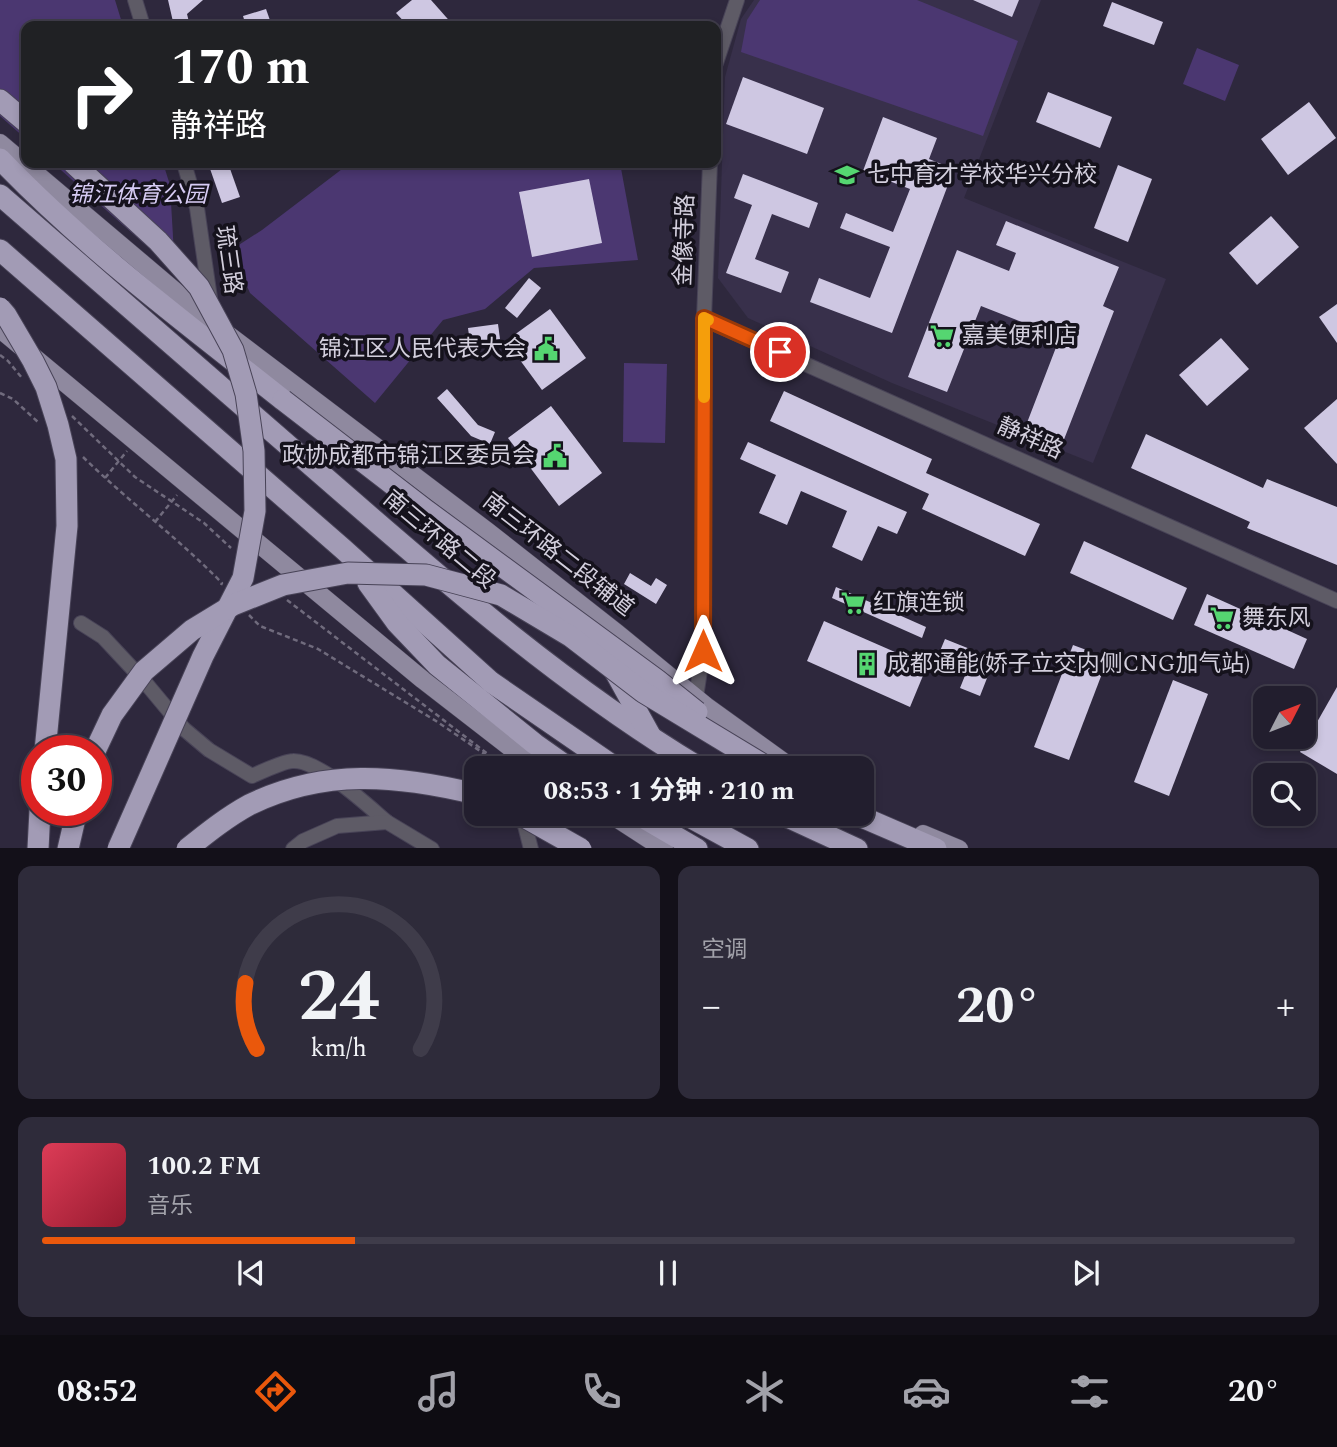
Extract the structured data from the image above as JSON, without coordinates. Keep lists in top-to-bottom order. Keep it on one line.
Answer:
{"streets":{"highway":["南三环路二段"],"main road":["南三环路二段辅道"],"street":["金像寺路","琉三路","静祥路"]},"crossings":[["金像寺路","静祥路"],["金像寺路","南三环路二段辅道"],["琉三路","南三环路二段辅道"]],"parks":["锦江体育公园"],"places":{"school or university":["七中育才学校华兴分校"],"supermarket":["嘉美便利店","红旗连锁","舞东风"],"public building":["锦江区人民代表大会","政协成都市锦江区委员会"],"building":["成都通能(娇子立交内侧CNG加气站)"]},"north":"top right","page":{"turn":["170 m","静祥路"],"limit":"30","trip":"08:53 · 1 分钟 · 210 m","tile":"空调","heat":["−","20°","+"],"song":["100.2 FM","音乐"],"tabs":["08:52","20°"],"gauge":["24","km/h"]}}
